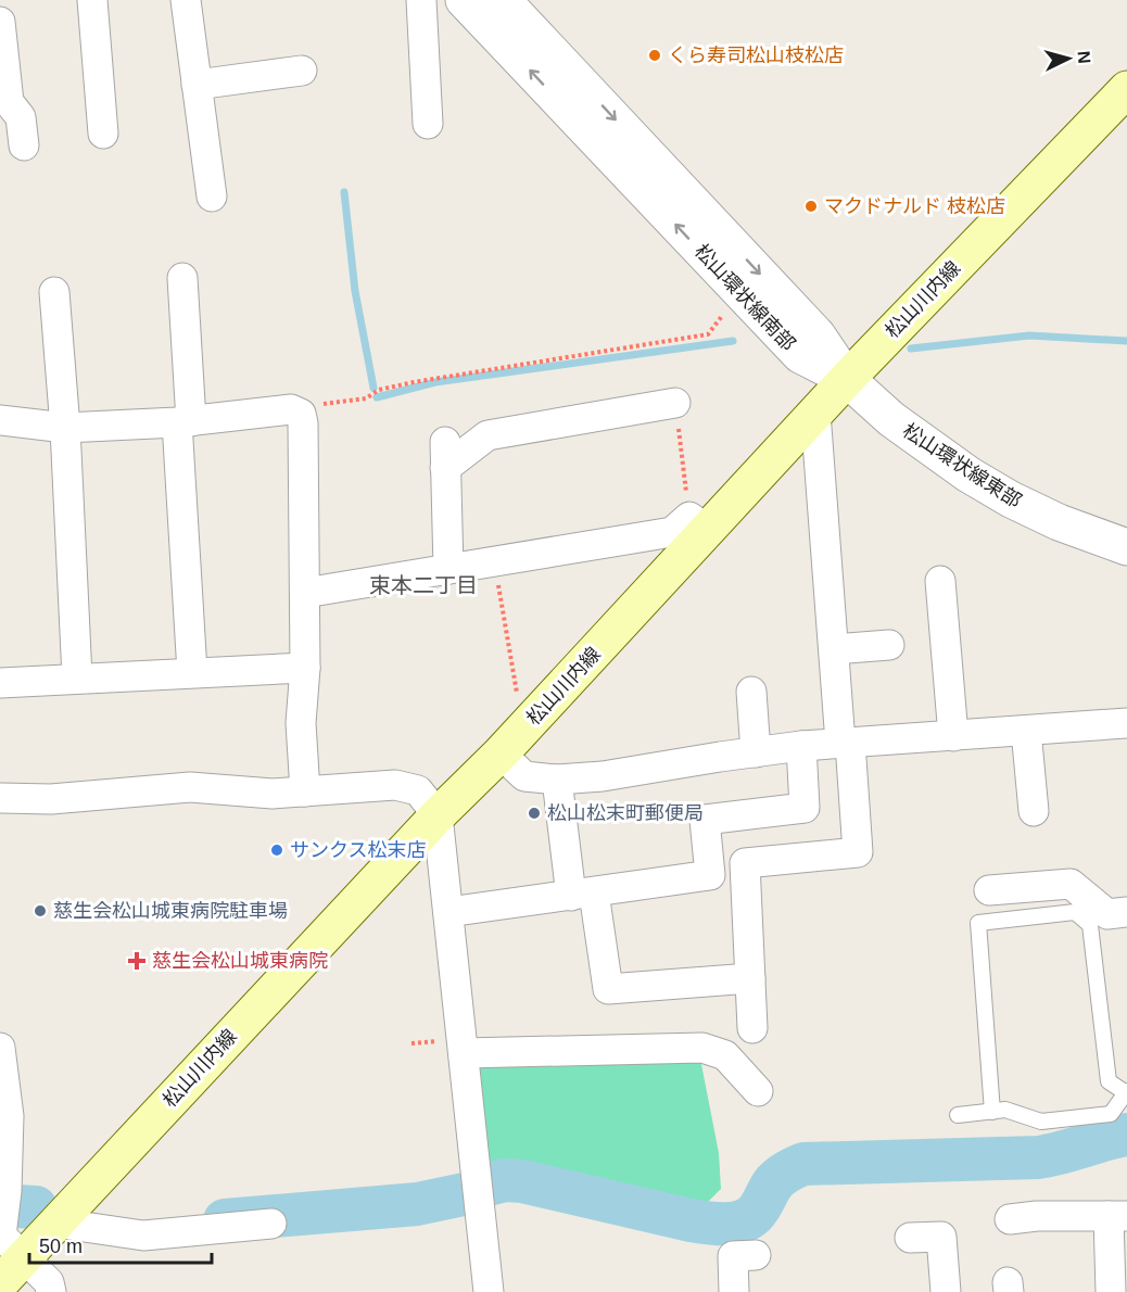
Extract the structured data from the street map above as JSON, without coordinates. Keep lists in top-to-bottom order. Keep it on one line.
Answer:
{"streets":{"main road":["松山川内線"],"street":["松山環状線南部","松山環状線東部"]},"crossings":[["松山環状線南部","松山川内線"],["松山環状線南部","松山環状線東部"],["松山川内線","松山環状線東部"]],"districts":["束本二丁目"],"places":{"other":["くら寿司松山枝松店","マクドナルド 枝松店","松山松末町郵便局","サンクス松末店","慈生会松山城東病院駐車場"],"health":["慈生会松山城東病院"]},"scale_bar":"50 m","north":"right"}
